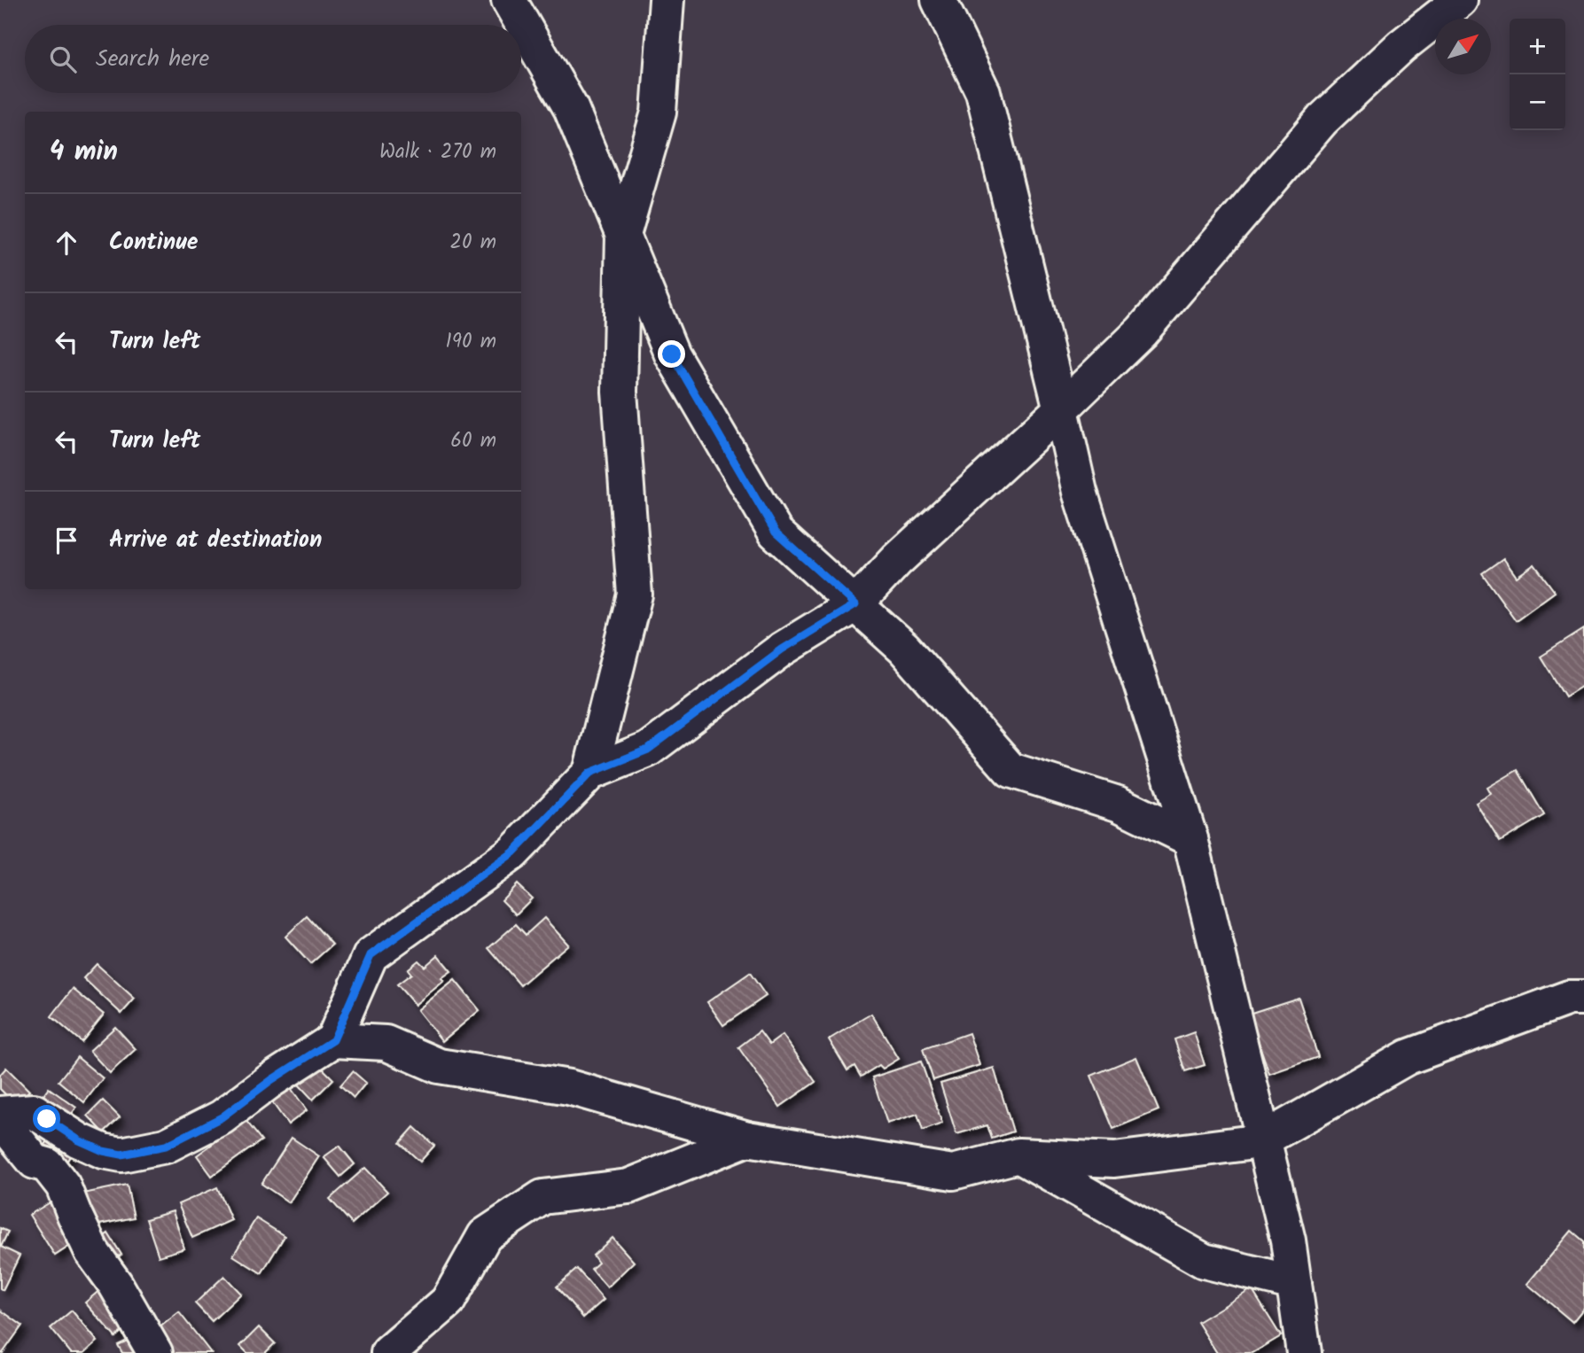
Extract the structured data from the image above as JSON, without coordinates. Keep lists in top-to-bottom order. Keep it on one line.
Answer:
{"north":"top right","page":{"map_buttons":["+","−"],"search":"Search here","heading":["4 min","Walk · 270 m"],"list":[["Continue","20 m"],["Turn left","190 m"],["Turn left","60 m"],"Arrive at destination"]}}
